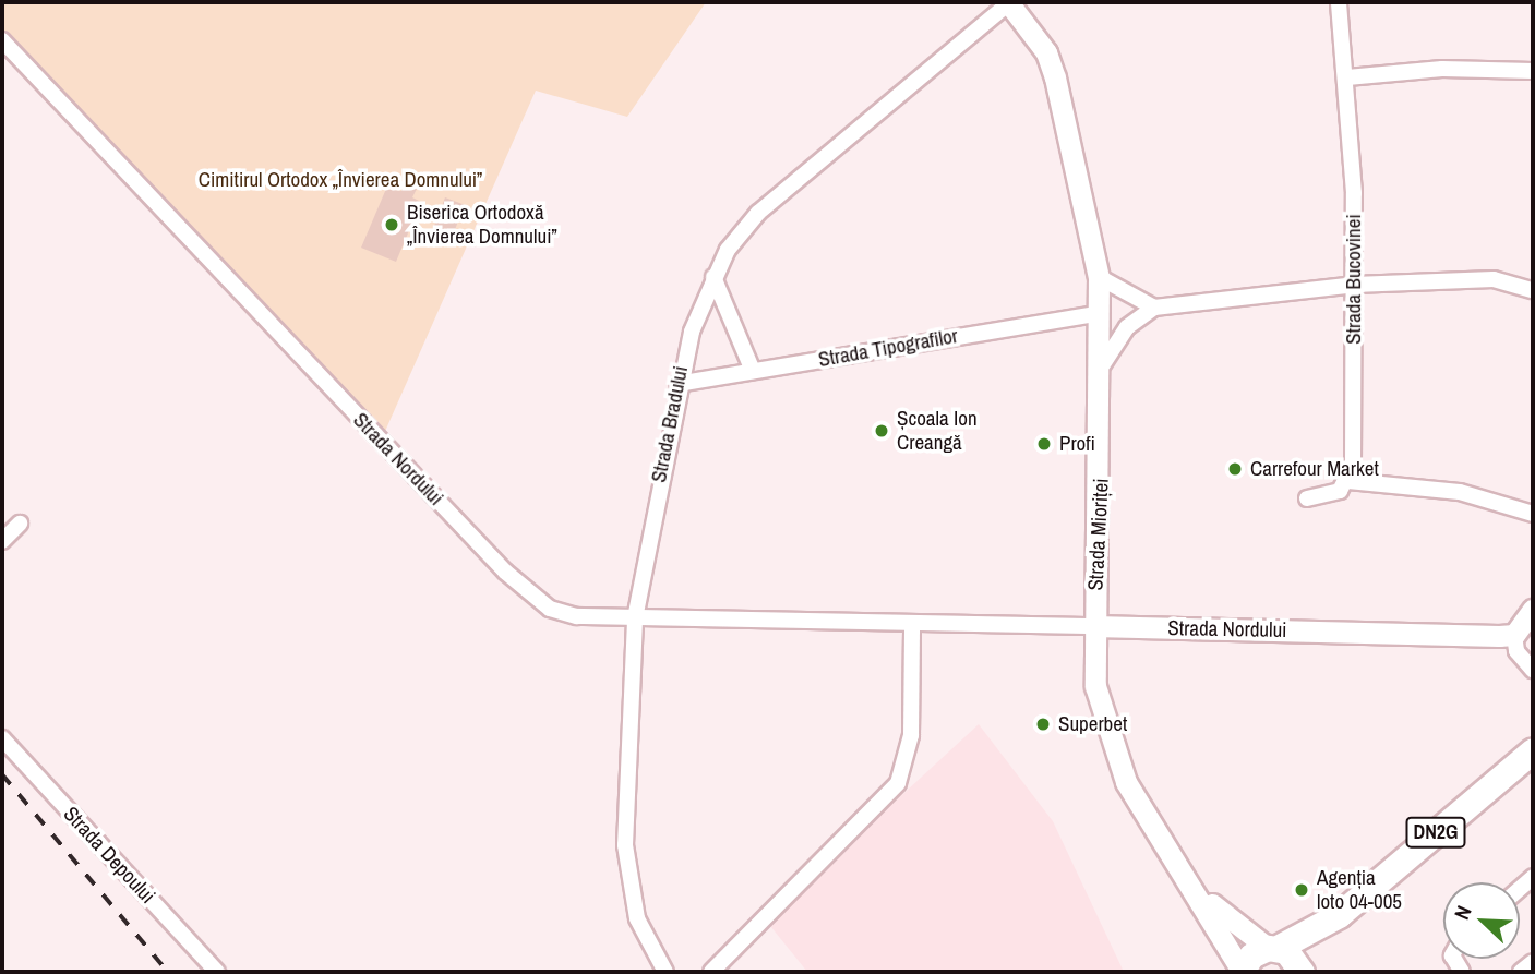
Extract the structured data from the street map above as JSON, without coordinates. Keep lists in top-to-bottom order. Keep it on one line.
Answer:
{"streets":{"main road":["Strada Nordului","Strada Mioriței","DN2G"],"street":["Strada Bucovinei","Strada Tipografilor","Strada Bradului","Strada Depoului"]},"crossings":[["Strada Tipografilor","Strada Bradului"],["Strada Tipografilor","Strada Mioriței"],["Strada Bradului","Strada Nordului"],["Strada Bradului","Strada Mioriței"],["Strada Nordului","Strada Mioriței"],["Strada Mioriței","DN2G"]],"parks":["Cimitirul Ortodox „Învierea Domnului”"],"places":["Biserica Ortodoxă „Învierea Domnului”","Școala Ion Creangă","Profi","Carrefour Market","Superbet","Agenția loto 04-005"],"north":"top left"}
